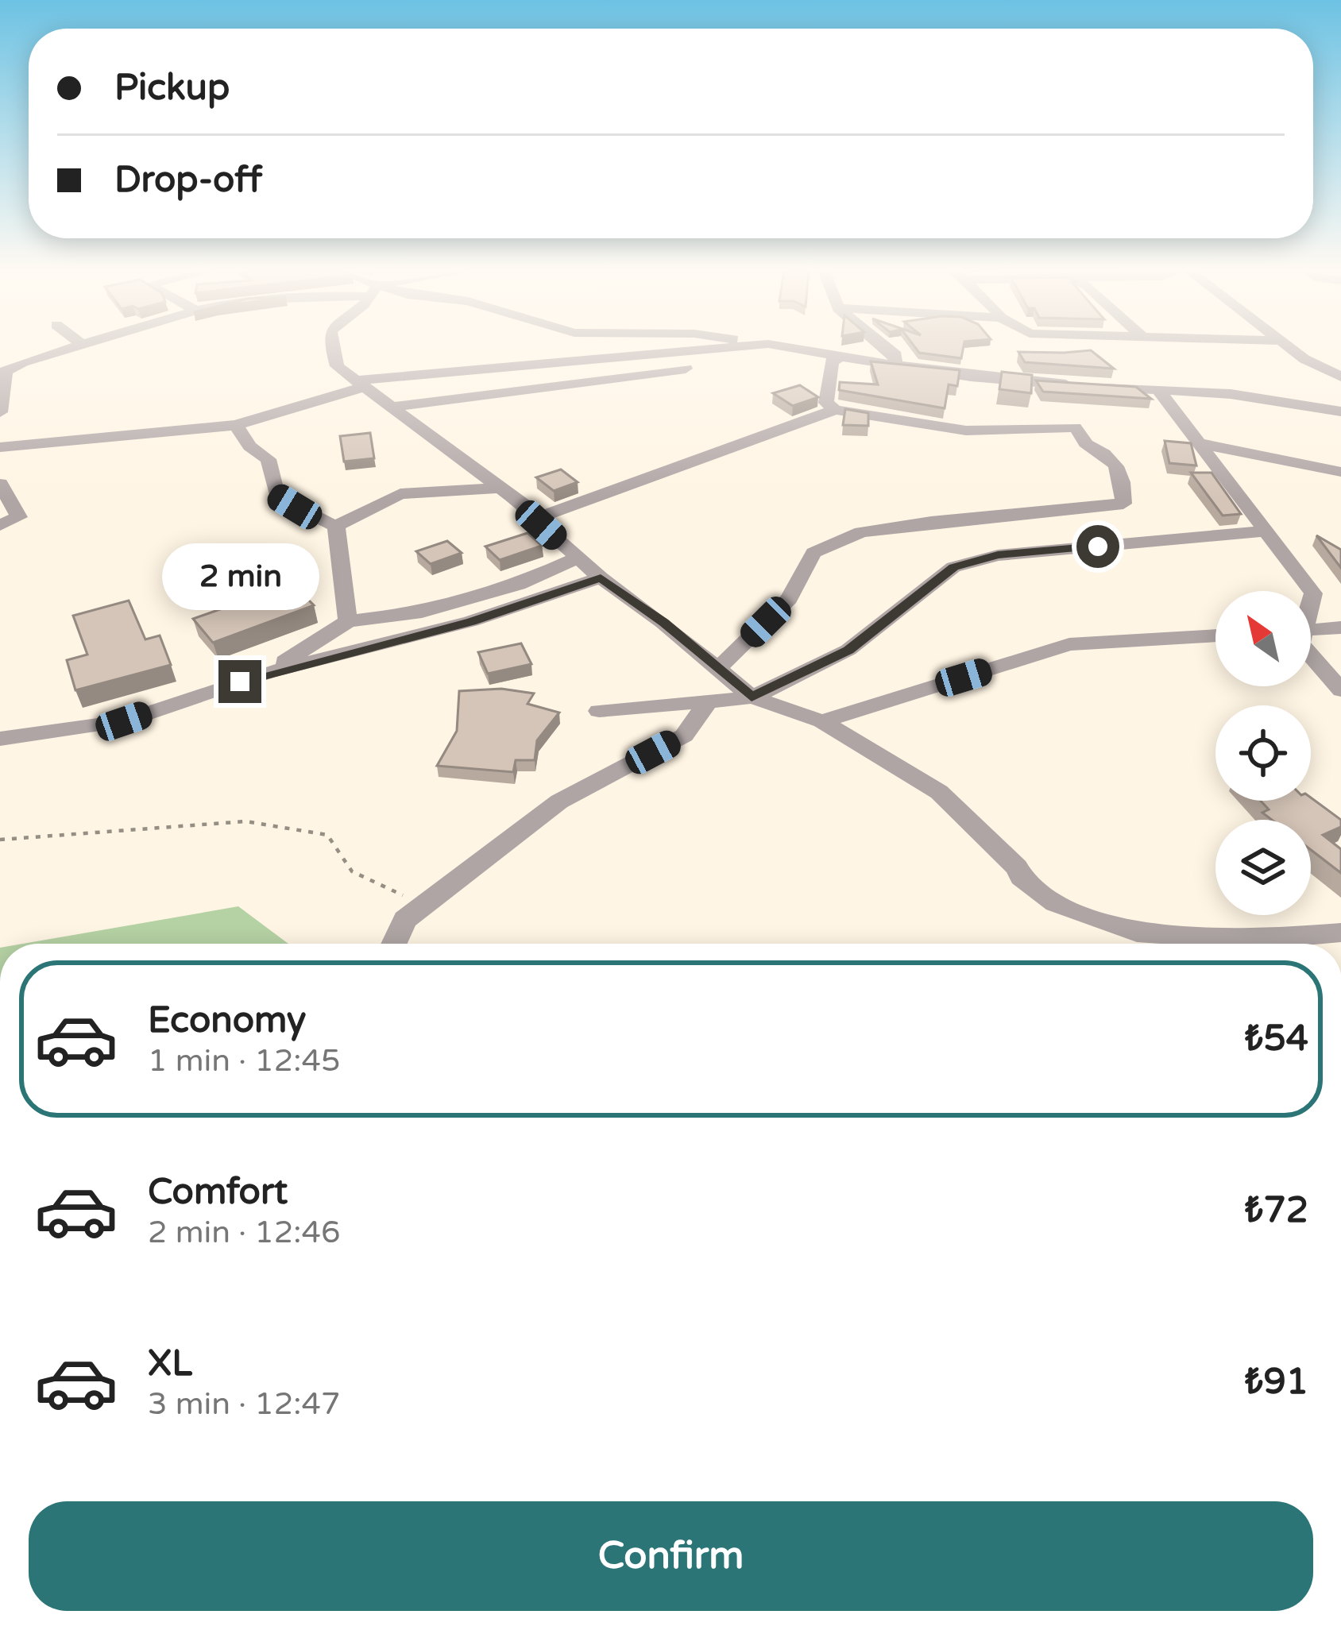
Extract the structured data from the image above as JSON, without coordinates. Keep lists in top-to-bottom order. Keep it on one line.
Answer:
{"north":"top left","page":{"banner":["Pickup","Drop-off"],"bubble":"2 min","list":[{"name":"Economy","note":"1 min · 12:45","value":"₺54"},{"name":"Comfort","note":"2 min · 12:46","value":"₺72"},{"name":"XL","note":"3 min · 12:47","value":"₺91"}],"buttons":"Confirm"}}
